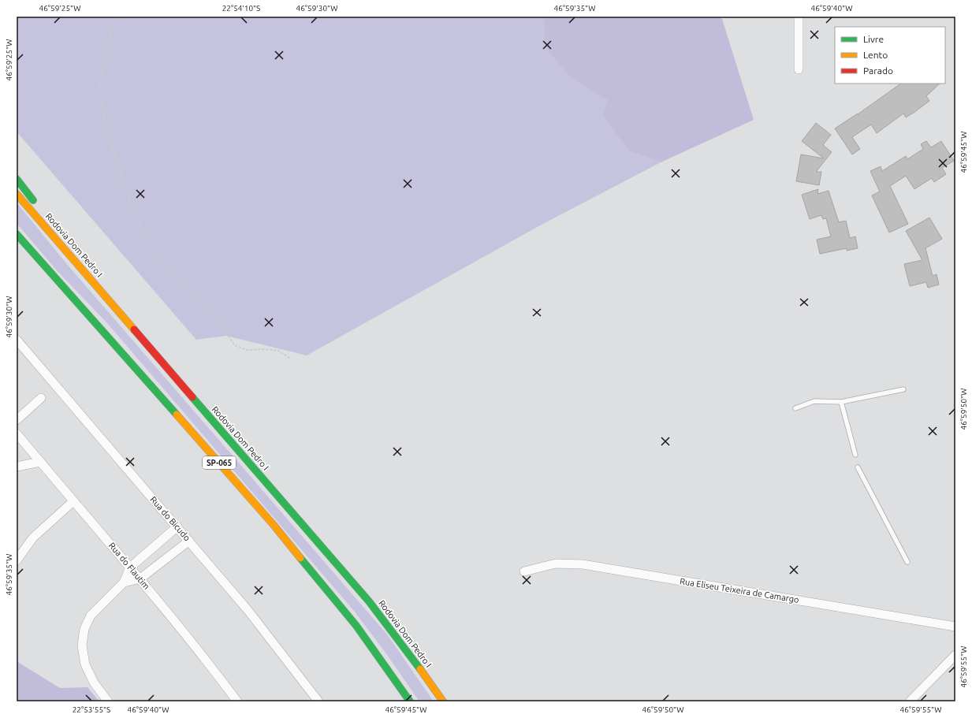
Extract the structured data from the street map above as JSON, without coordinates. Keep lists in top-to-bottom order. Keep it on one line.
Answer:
{"streets":{"highway":["Rodovia Dom Pedro I","SP-065"],"street":["Rua do Bicudo","Rua do Flautim","Rua Eliseu Teixeira de Camargo"]},"legend":["Livre","Lento","Parado"],"coordinates":["46°59'25\"W","22°54'10\"S","46°59'30\"W","46°59'35\"W","46°59'40\"W","46°59'45\"W","46°59'50\"W","46°59'55\"W","22°53'55\"S"]}
